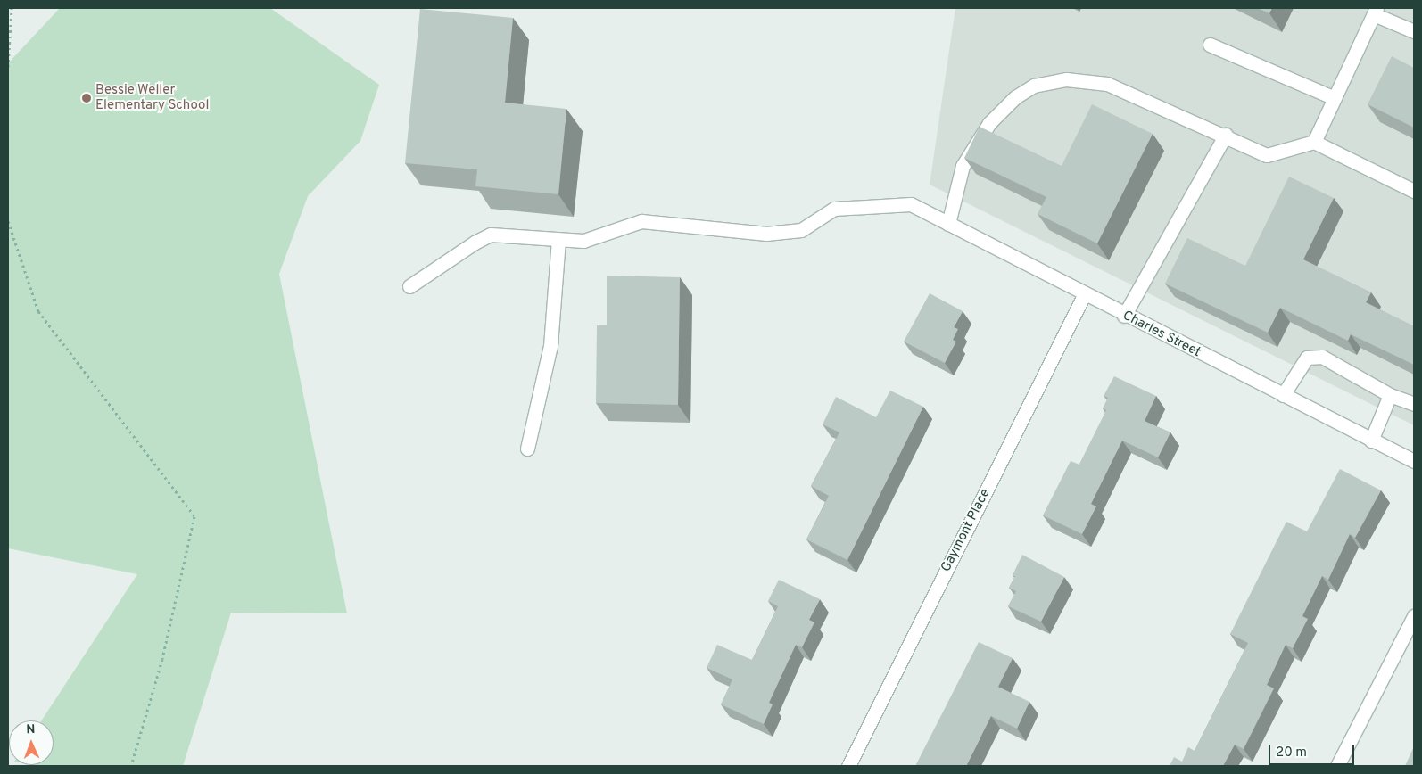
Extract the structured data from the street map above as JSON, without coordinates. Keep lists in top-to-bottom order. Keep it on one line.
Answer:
{"streets":{"street":["Charles Street","Gaymont Place"]},"crossings":[["Charles Street","Gaymont Place"]],"places":["Bessie Weller Elementary School"],"scale_bar":"20 m","north":"top"}
